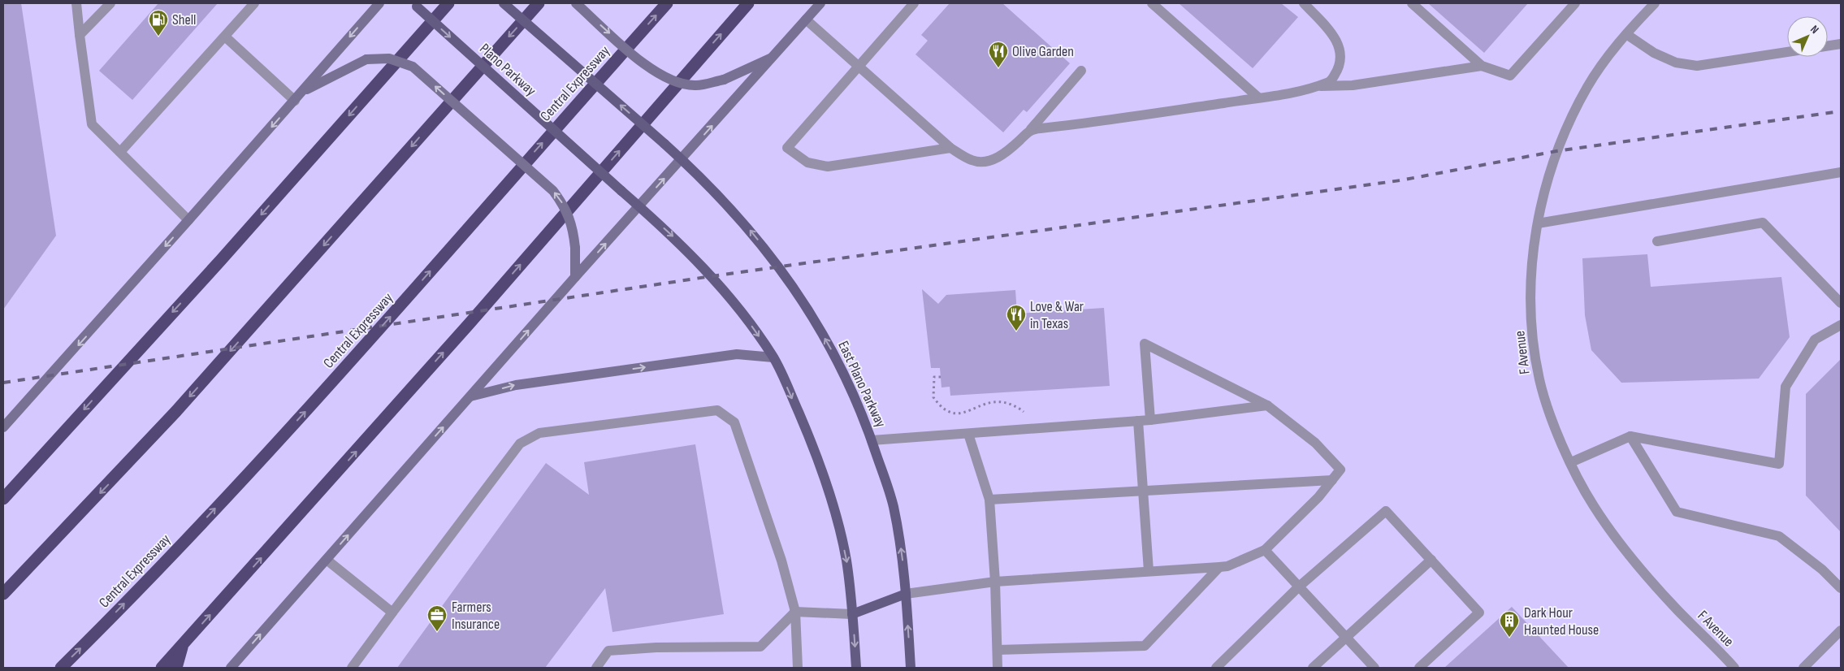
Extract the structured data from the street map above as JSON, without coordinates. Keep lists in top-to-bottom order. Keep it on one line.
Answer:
{"streets":{"highway":["Central Expressway"],"main road":["Plano Parkway","East Plano Parkway"],"street":["F Avenue"]},"places":{"fuel station":["Shell"],"restaurant":["Olive Garden","Love & War in Texas"],"office":["Farmers Insurance"],"building":["Dark Hour Haunted House"]},"north":"top right"}
